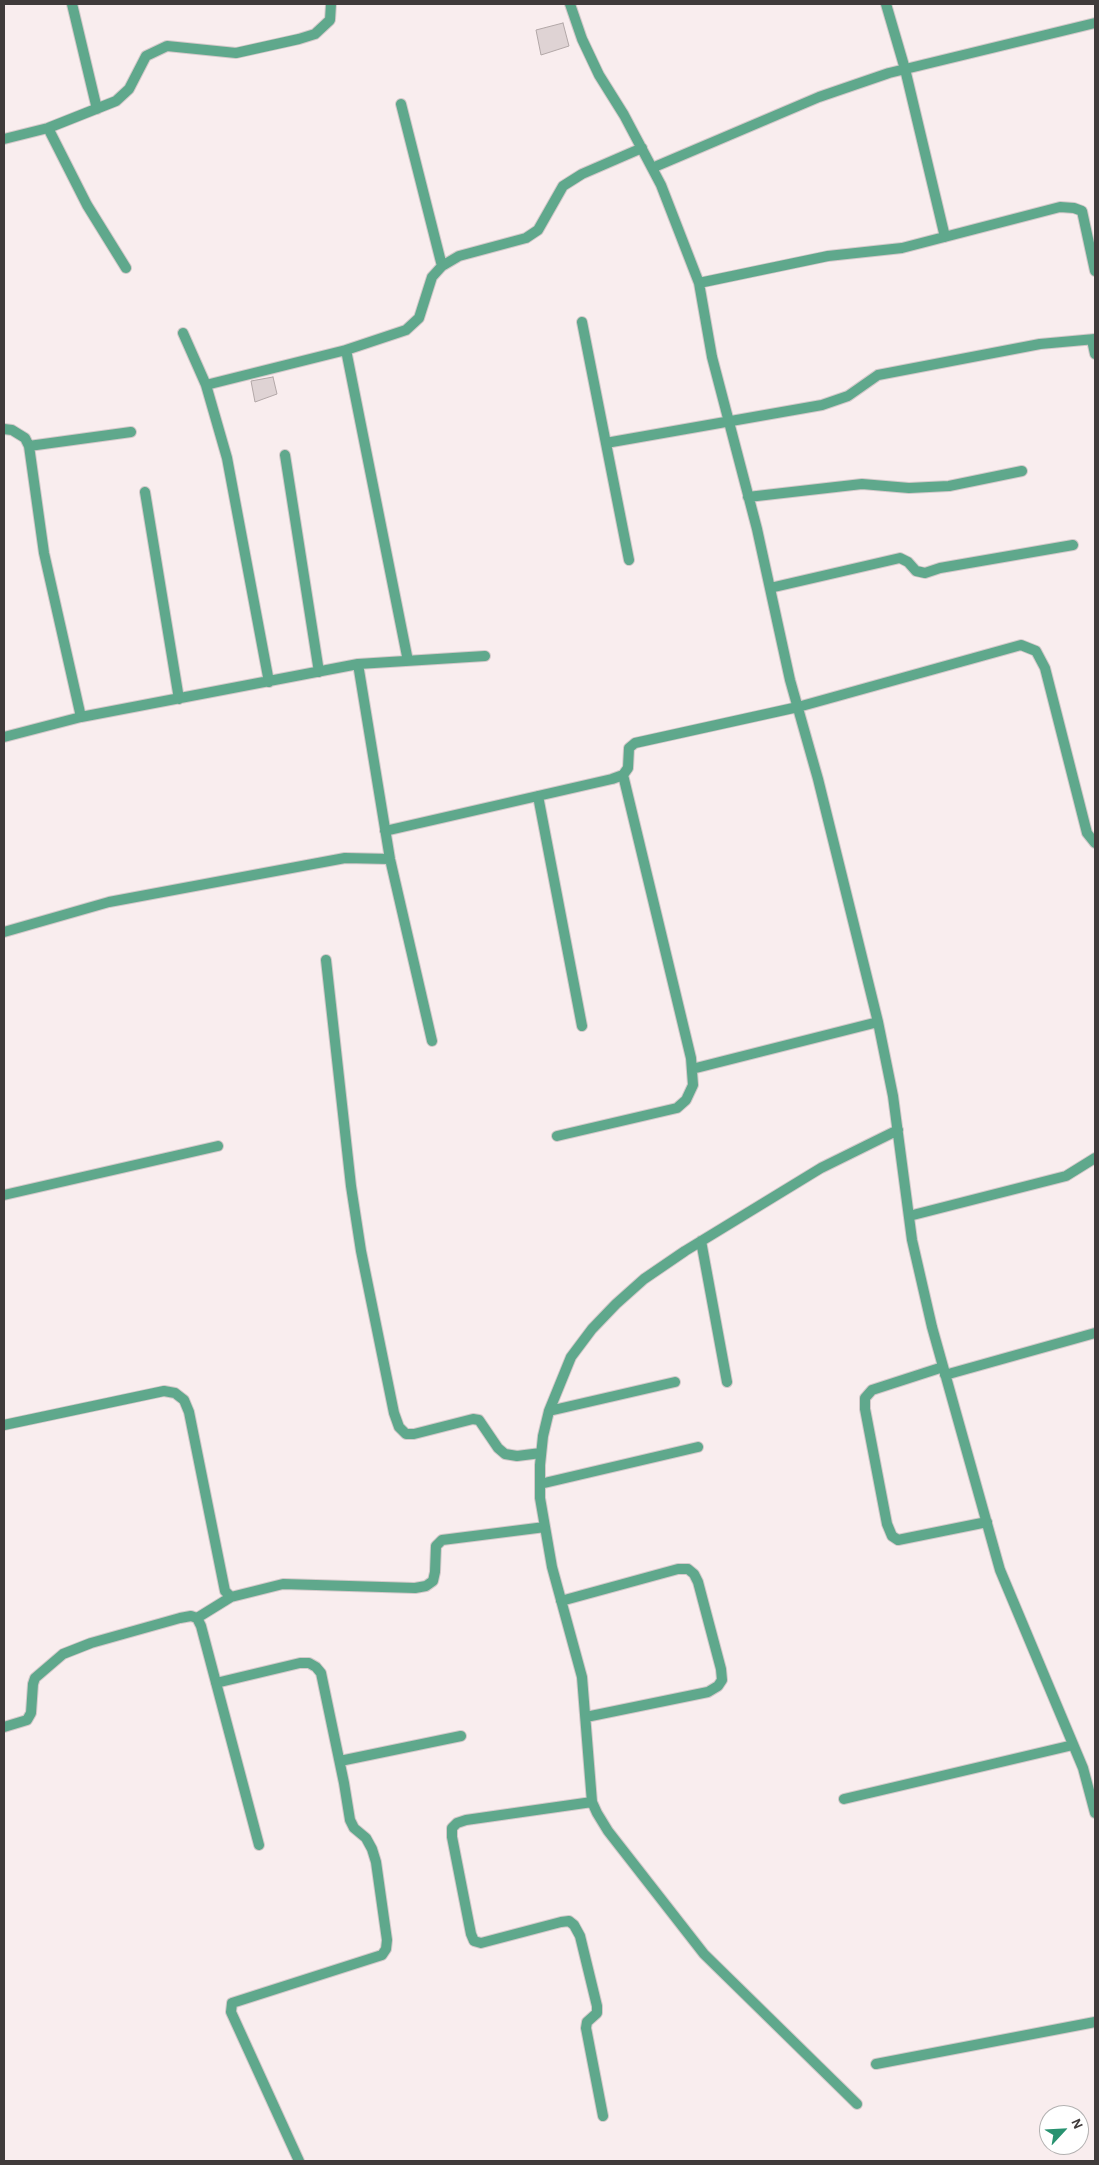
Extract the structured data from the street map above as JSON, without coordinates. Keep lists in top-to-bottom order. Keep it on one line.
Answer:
{"north":"top right"}
